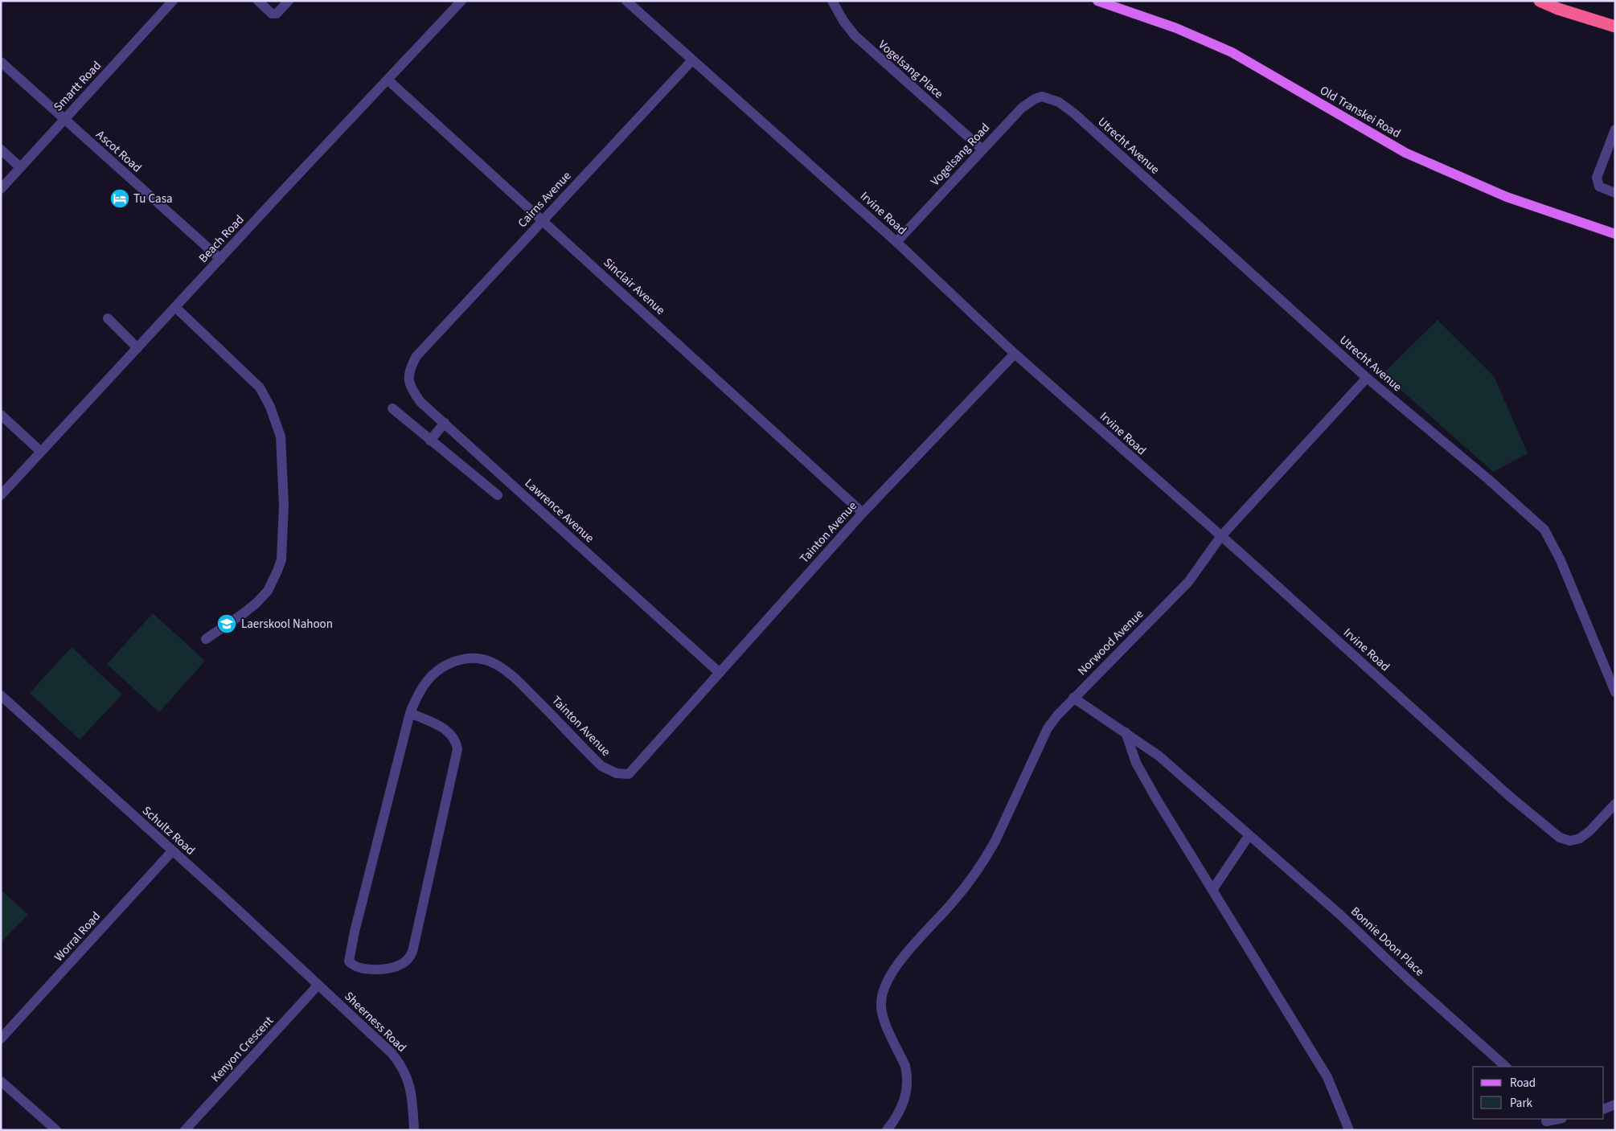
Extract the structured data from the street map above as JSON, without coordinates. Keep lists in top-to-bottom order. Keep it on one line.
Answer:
{"streets":{"main road":["Old Transkei Road"],"street":["Vogelsang Place","Smartt Road","Utrecht Avenue","Ascot Road","Vogelsang Road","Cairns Avenue","Irvine Road","Beach Road","Sinclair Avenue","Lawrence Avenue","Tainton Avenue","Norwood Avenue","Schultz Road","Worral Road","Bonnie Doon Place","Sheerness Road","Kenyon Crescent"]},"crossings":[["Vogelsang Place","Vogelsang Road"],["Smartt Road","Ascot Road"],["Utrecht Avenue","Vogelsang Road"],["Utrecht Avenue","Norwood Avenue"],["Ascot Road","Beach Road"],["Vogelsang Road","Irvine Road"],["Cairns Avenue","Irvine Road"],["Cairns Avenue","Sinclair Avenue"],["Cairns Avenue","Lawrence Avenue"],["Irvine Road","Tainton Avenue"],["Irvine Road","Norwood Avenue"],["Beach Road","Sinclair Avenue"],["Sinclair Avenue","Tainton Avenue"],["Lawrence Avenue","Tainton Avenue"],["Norwood Avenue","Bonnie Doon Place"],["Schultz Road","Worral Road"],["Schultz Road","Sheerness Road"],["Schultz Road","Kenyon Crescent"],["Sheerness Road","Kenyon Crescent"]],"places":{"hotel":["Tu Casa"],"school or university":["Laerskool Nahoon"]},"legend":["Road","Park"]}
